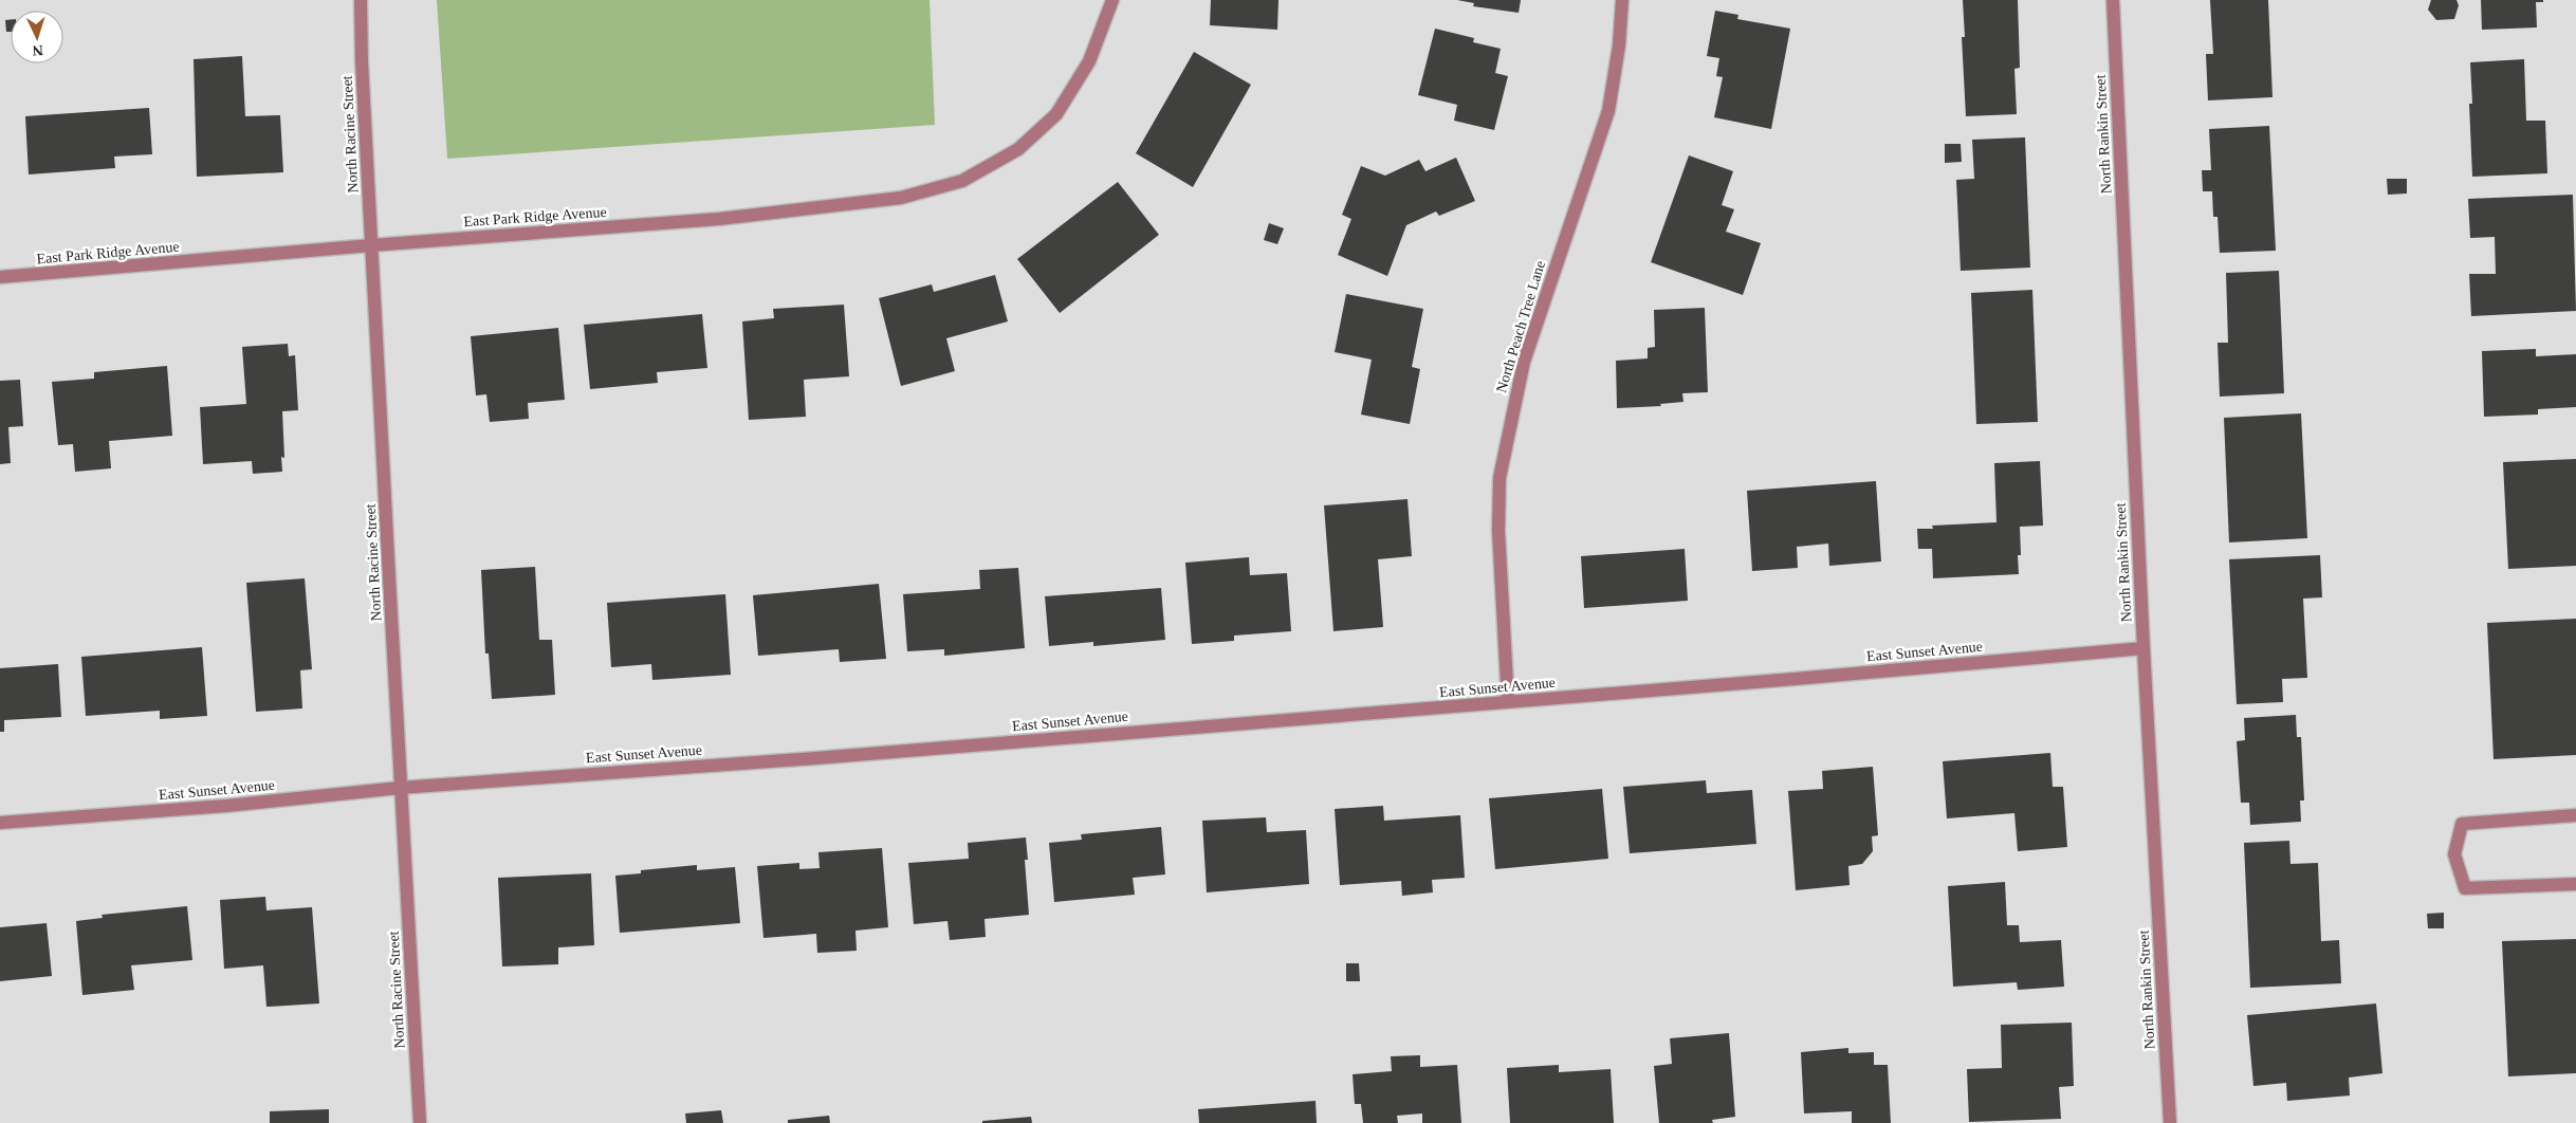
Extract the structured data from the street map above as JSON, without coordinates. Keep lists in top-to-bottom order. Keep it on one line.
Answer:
{"streets":{"street":["North Racine Street","North Rankin Street","East Park Ridge Avenue","North Peach Tree Lane","East Sunset Avenue"]},"crossings":[["North Racine Street","East Park Ridge Avenue"],["North Racine Street","East Sunset Avenue"],["North Rankin Street","East Sunset Avenue"],["North Peach Tree Lane","East Sunset Avenue"]],"north":"bottom"}
